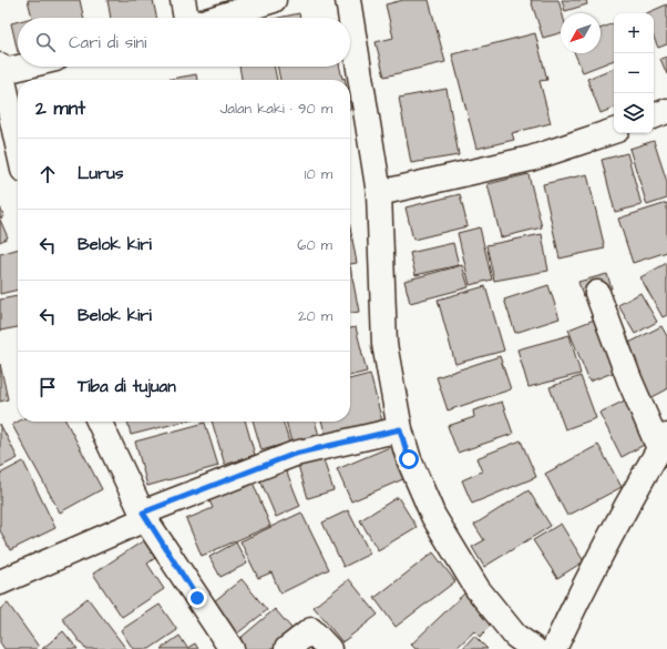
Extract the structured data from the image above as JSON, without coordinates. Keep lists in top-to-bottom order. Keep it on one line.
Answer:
{"north":"bottom left","page":{"map_buttons":["+","−"],"search":"Cari di sini","heading":["2 mnt","Jalan kaki · 90 m"],"list":[["Lurus","10 m"],["Belok kiri","60 m"],["Belok kiri","20 m"],"Tiba di tujuan"]}}
